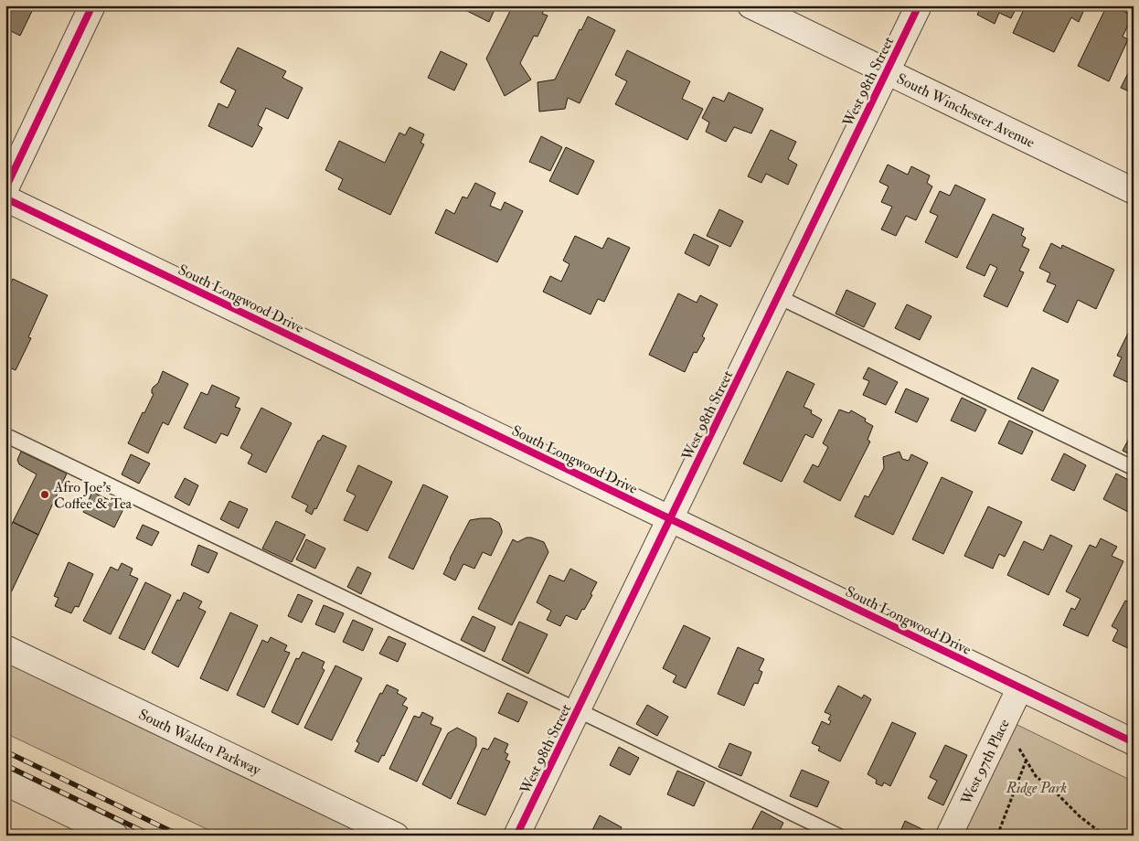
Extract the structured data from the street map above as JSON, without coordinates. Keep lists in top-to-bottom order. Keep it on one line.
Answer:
{"streets":{"street":["West 98th Street","South Winchester Avenue","South Longwood Drive","South Walden Parkway","West 97th Place"]},"crossings":[["West 98th Street","South Winchester Avenue"],["West 98th Street","South Longwood Drive"],["South Longwood Drive","West 97th Place"]],"parks":["Ridge Park"],"places":["Afro Joe's Coffee & Tea"]}
